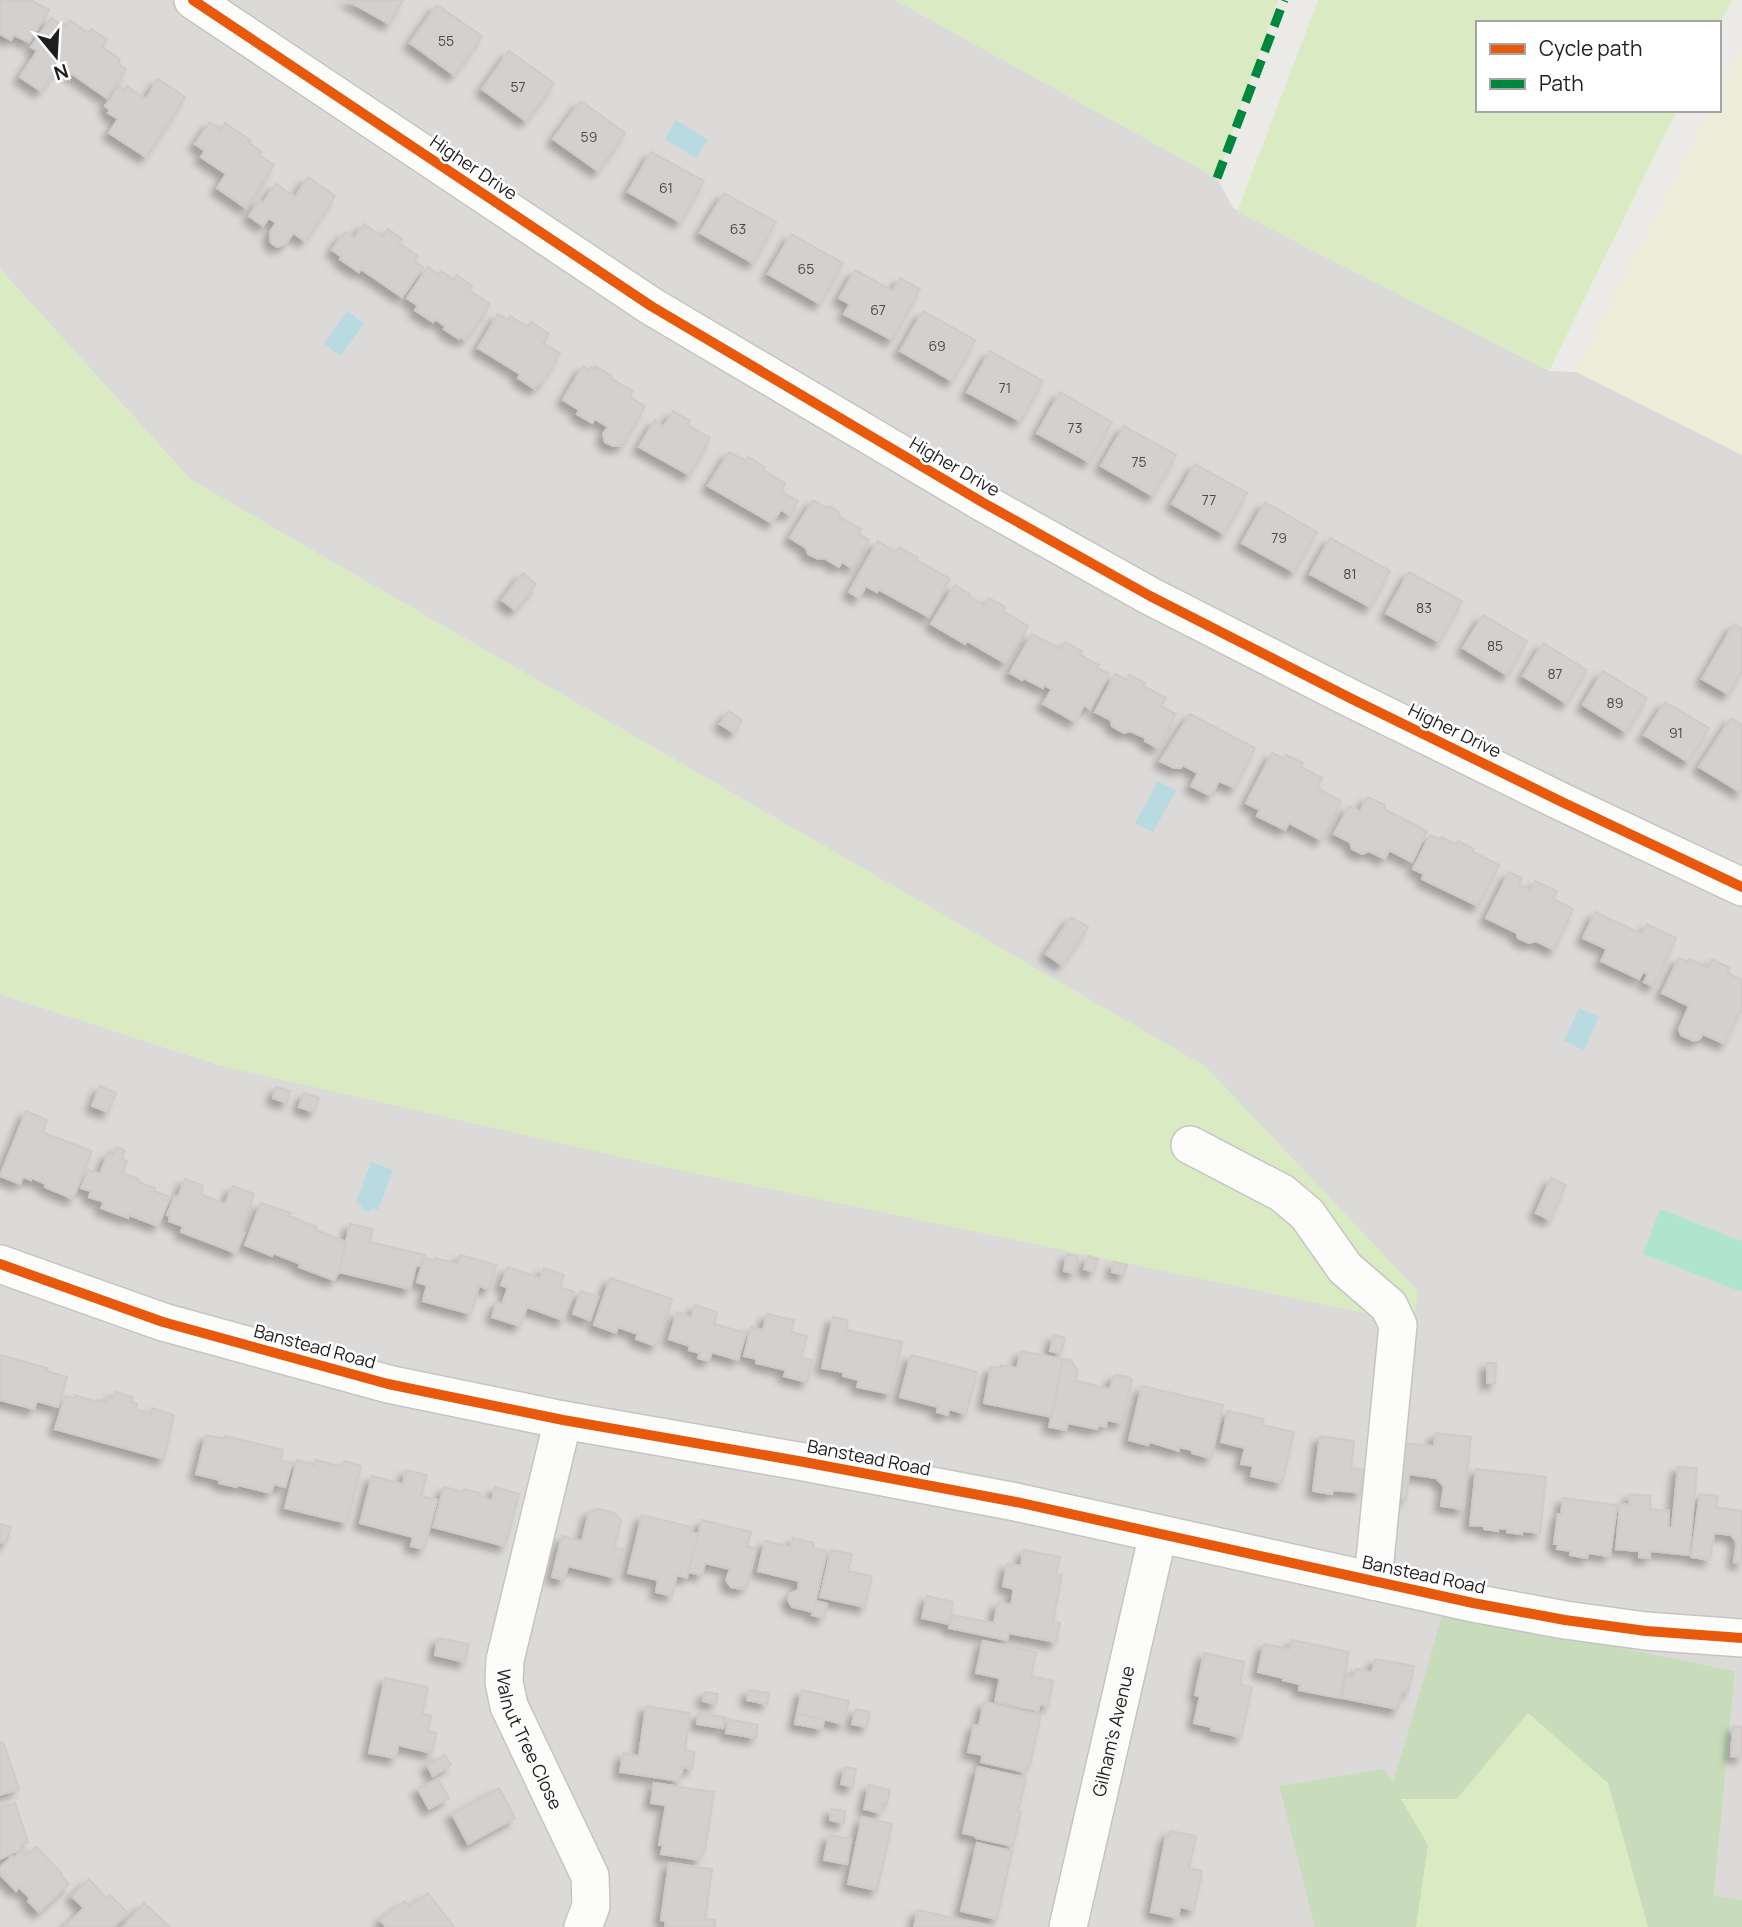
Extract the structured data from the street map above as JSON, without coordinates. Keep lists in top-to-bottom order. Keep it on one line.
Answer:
{"streets":{"street":["Higher Drive","Banstead Road","Gilham's Avenue","Walnut Tree Close"]},"crossings":[["Banstead Road","Gilham's Avenue"],["Banstead Road","Walnut Tree Close"]],"house_numbers":["55","57","59","61","63","65","67","69","71","73","75","77","79","81","83","85","87","89","91"],"legend":["Cycle path","Path"],"north":"bottom"}
